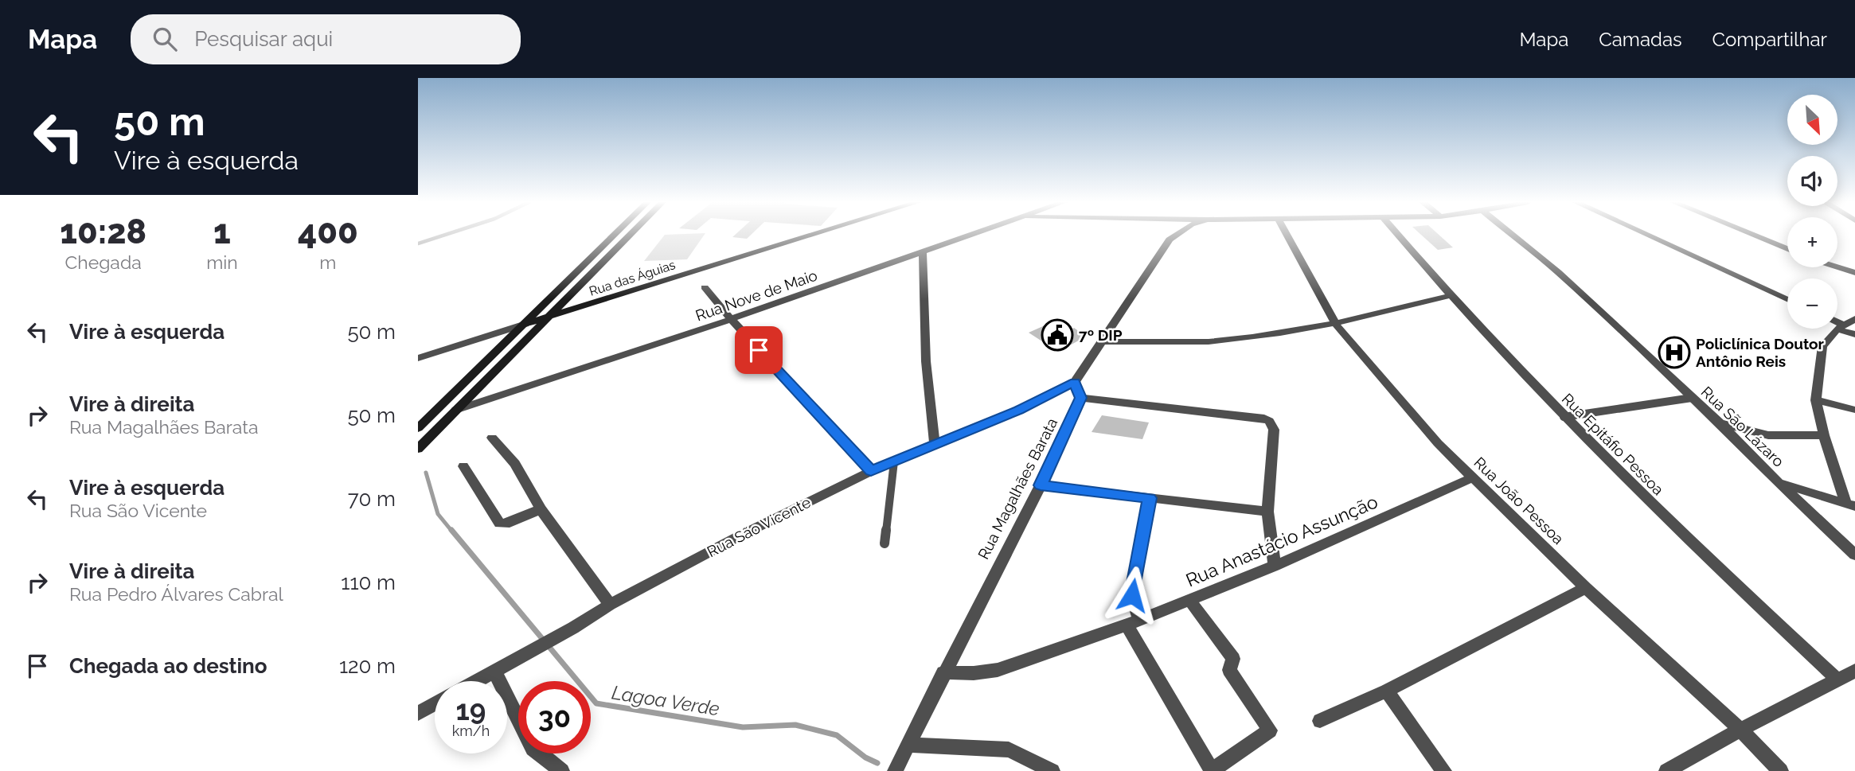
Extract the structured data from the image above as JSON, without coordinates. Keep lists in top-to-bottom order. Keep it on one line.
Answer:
{"streets":{"street":["Rua das Águias","Rua Nove de Maio","Rua São Lázaro","Rua Epitáfio Pessoa","Rua Magalhães Barata","Rua João Pessoa","Rua São Vicente","Rua Anastácio Assunção"]},"crossings":[["Rua Magalhães Barata","Rua Anastácio Assunção"],["Rua João Pessoa","Rua Anastácio Assunção"]],"water":["Lagoa Verde"],"places":{"public building":["7º DIP"],"hospital":["Policlínica Doutor Antônio Reis"]},"north":"bottom right","page":{"header":"Mapa","search":"Pesquisar aqui","nav":["Mapa","Camadas","Compartilhar"],"turn":["50 m","Vire à esquerda"],"map_buttons":["+","−"],"eta":["10:28","Chegada","1","min","400","m"],"list":[{"name":"Vire à esquerda","value":"50 m"},{"name":"Vire à direita","note":"Rua Magalhães Barata","value":"50 m"},{"name":"Vire à esquerda","note":"Rua São Vicente","value":"70 m"},{"name":"Vire à direita","note":"Rua Pedro Álvares Cabral","value":"110 m"},{"name":"Chegada ao destino","value":"120 m"}],"speed":"19 km/h","limit":"30"}}
